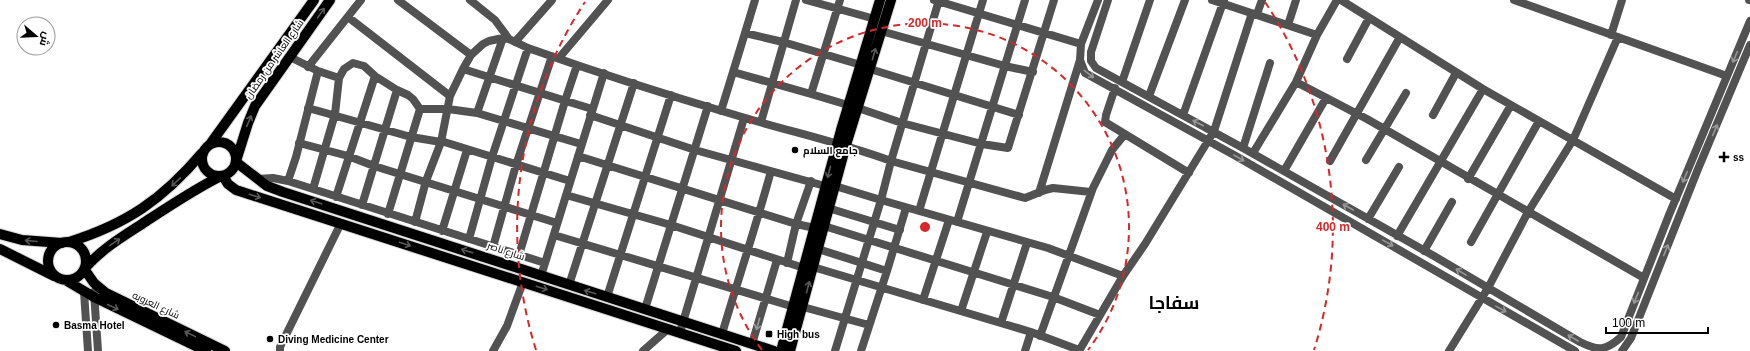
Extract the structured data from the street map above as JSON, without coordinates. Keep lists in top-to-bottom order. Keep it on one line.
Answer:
{"streets":{"main road":["شارع العاشر من رمضان","شارع ناصر","شارع العروبه"]},"crossings":[["شارع العاشر من رمضان","شارع ناصر"]],"districts":["سفاجا"],"places":{"other":["جامع السلام","Basma Hotel","Diving Medicine Center"],"health":["ss"],"transit":["High bus"]},"scale_bar":"100 m","north":"right","rings":["200 m","400 m"]}
